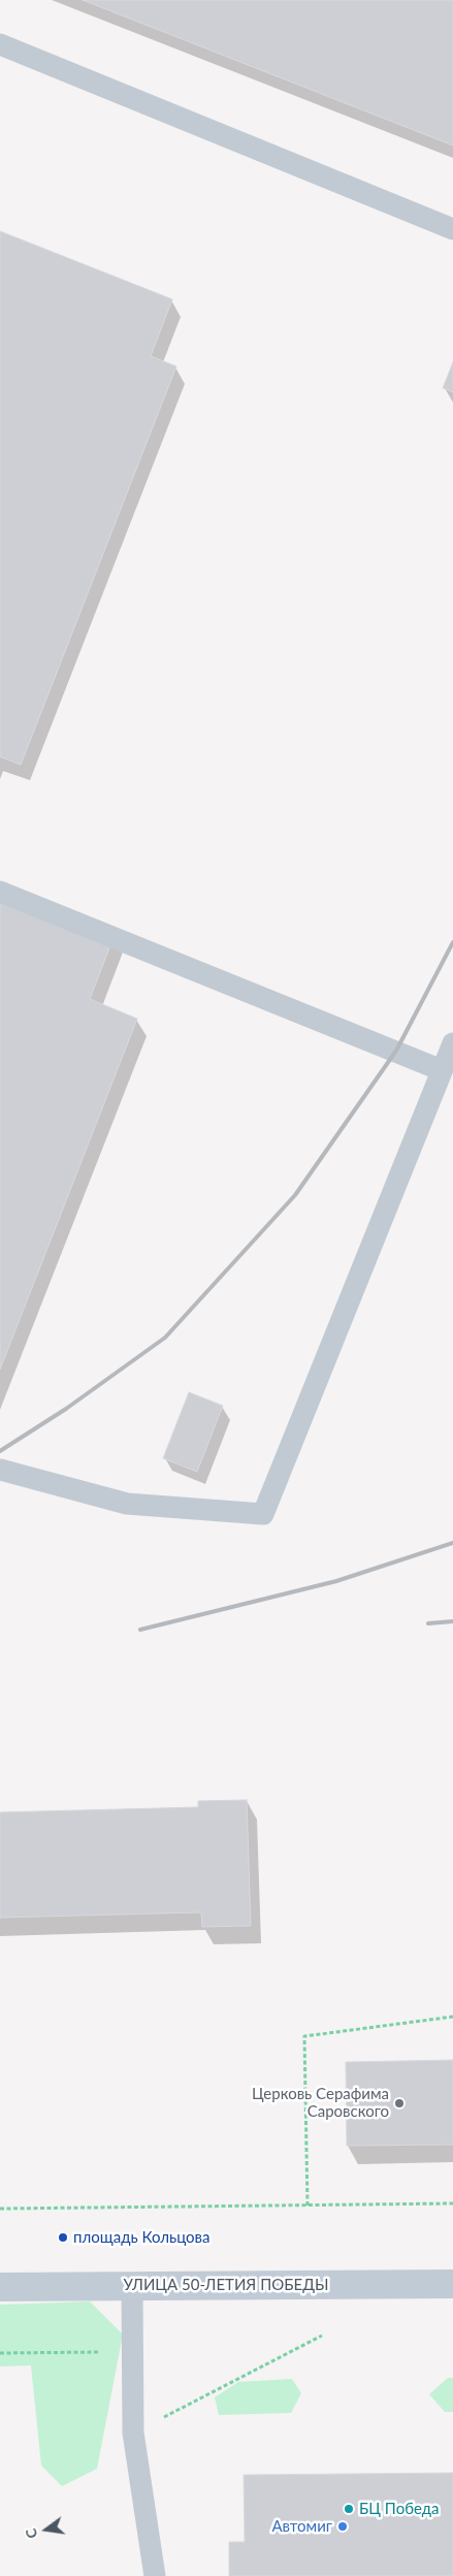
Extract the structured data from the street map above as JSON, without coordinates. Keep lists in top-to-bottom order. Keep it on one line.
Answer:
{"streets":{"street":["УЛИЦА 50-ЛЕТИЯ ПОБЕДЫ"]},"places":["Церковь Серафима Саровского","площадь Кольцова","БЦ Победа","Автомиг"],"north":"left"}
